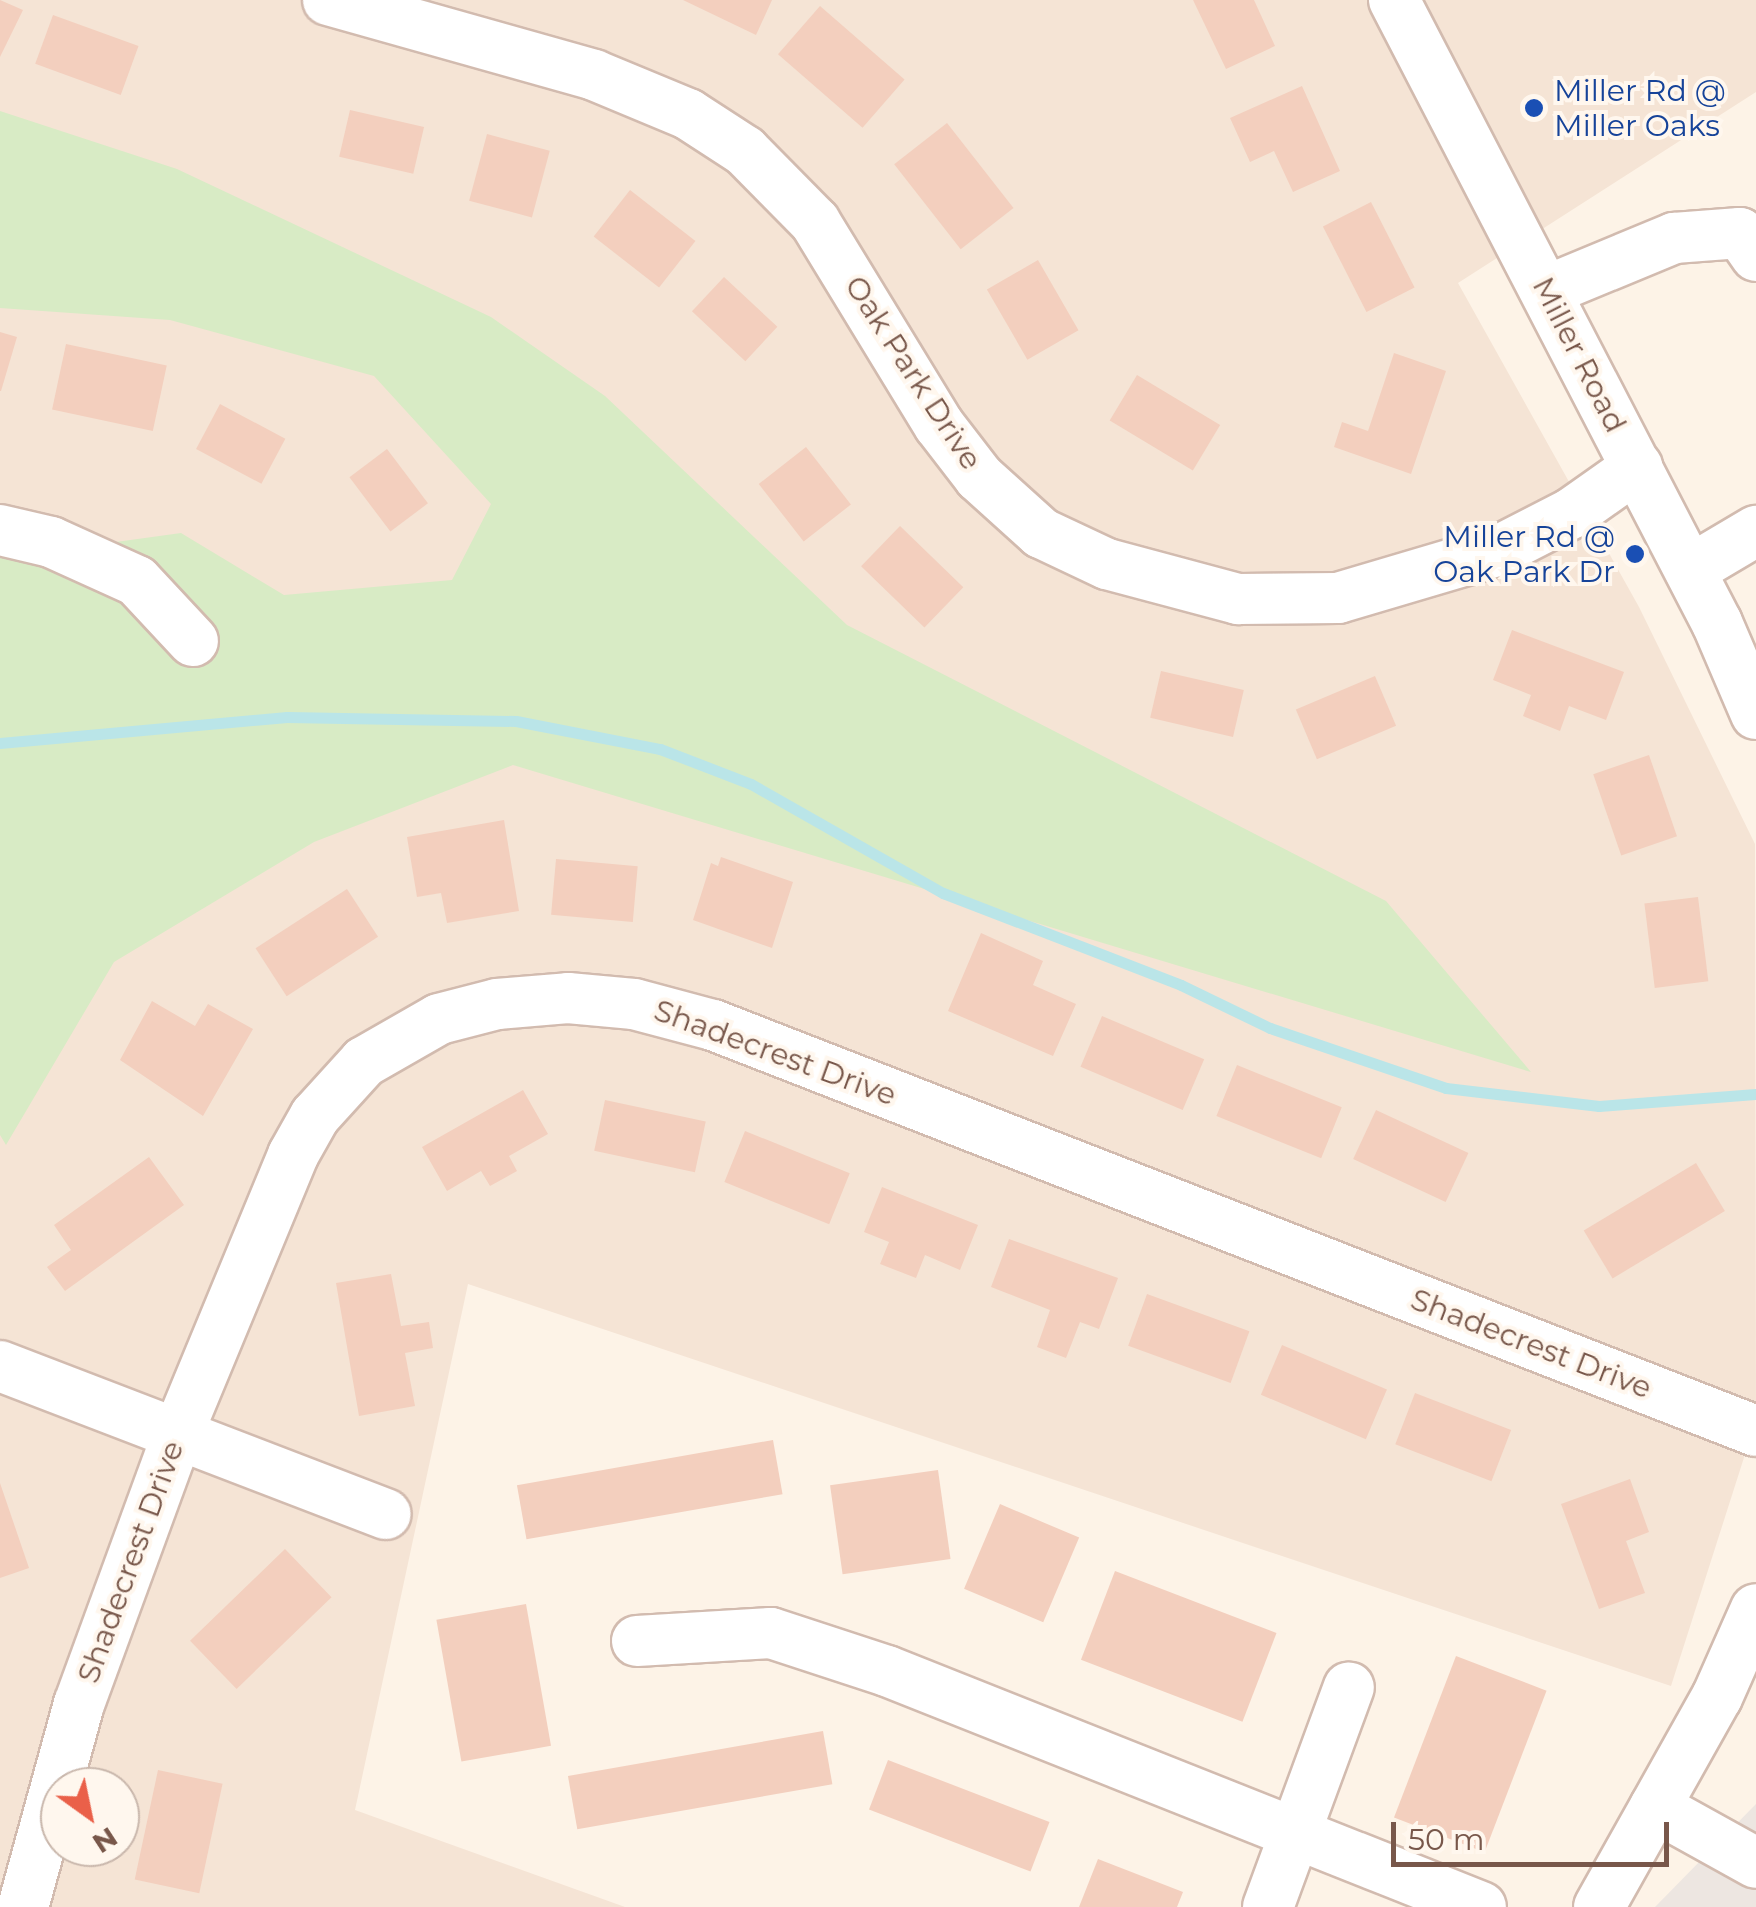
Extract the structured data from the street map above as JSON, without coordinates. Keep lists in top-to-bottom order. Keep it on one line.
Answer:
{"streets":{"street":["Miller Road","Oak Park Drive","Shadecrest Drive"]},"crossings":[["Miller Road","Oak Park Drive"]],"places":["Miller Rd @ Miller Oaks","Miller Rd @ Oak Park Dr"],"scale_bar":"50 m","north":"bottom right"}
